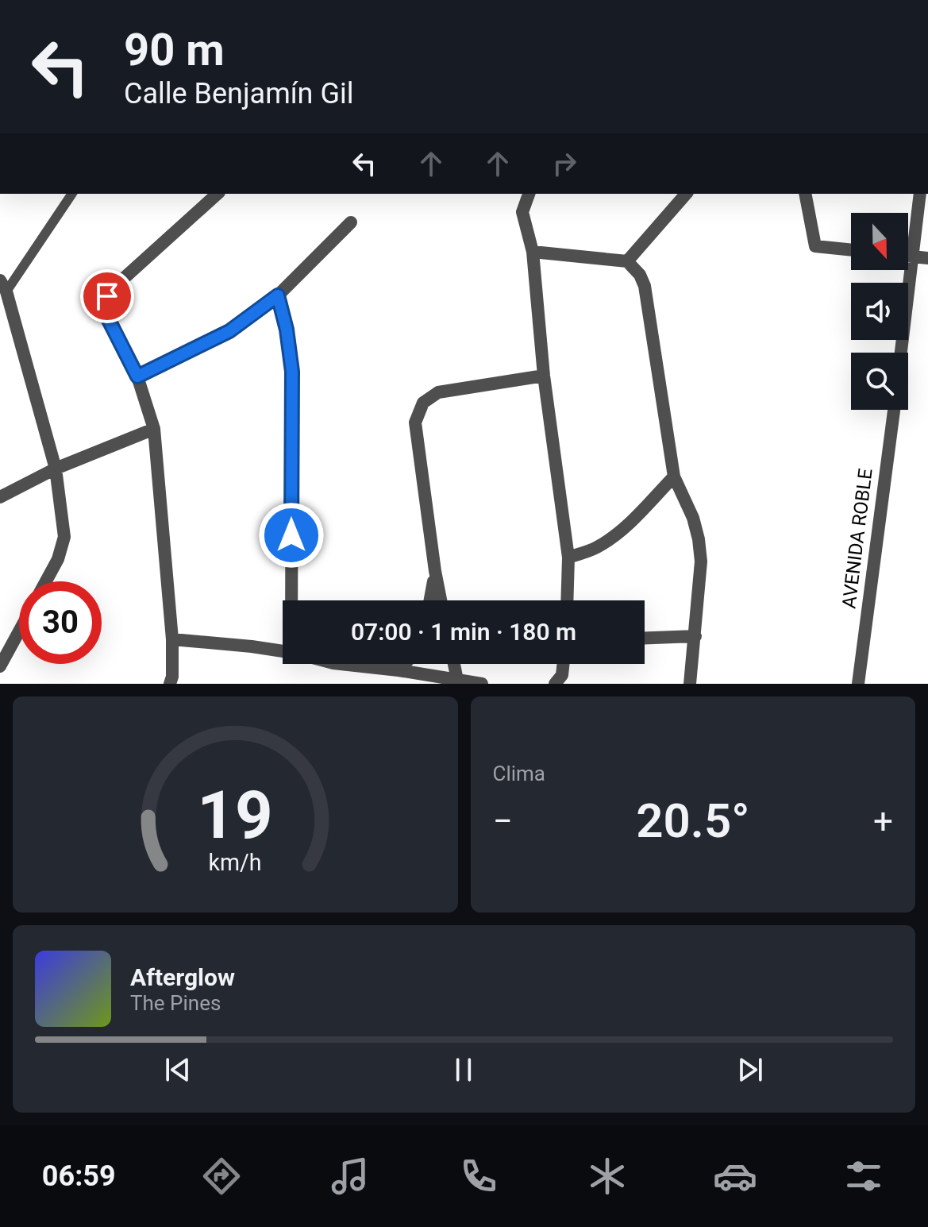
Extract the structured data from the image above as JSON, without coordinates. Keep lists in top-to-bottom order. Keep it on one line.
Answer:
{"streets":{"street":["AVENIDA ROBLE"]},"north":"bottom","page":{"turn":["90 m","Calle Benjamín Gil"],"limit":"30","trip":"07:00 · 1 min · 180 m","tile":"Clima","heat":["−","20.5°","+"],"song":["Afterglow","The Pines"],"tabs":"06:59","gauge":["19","km/h"]}}
